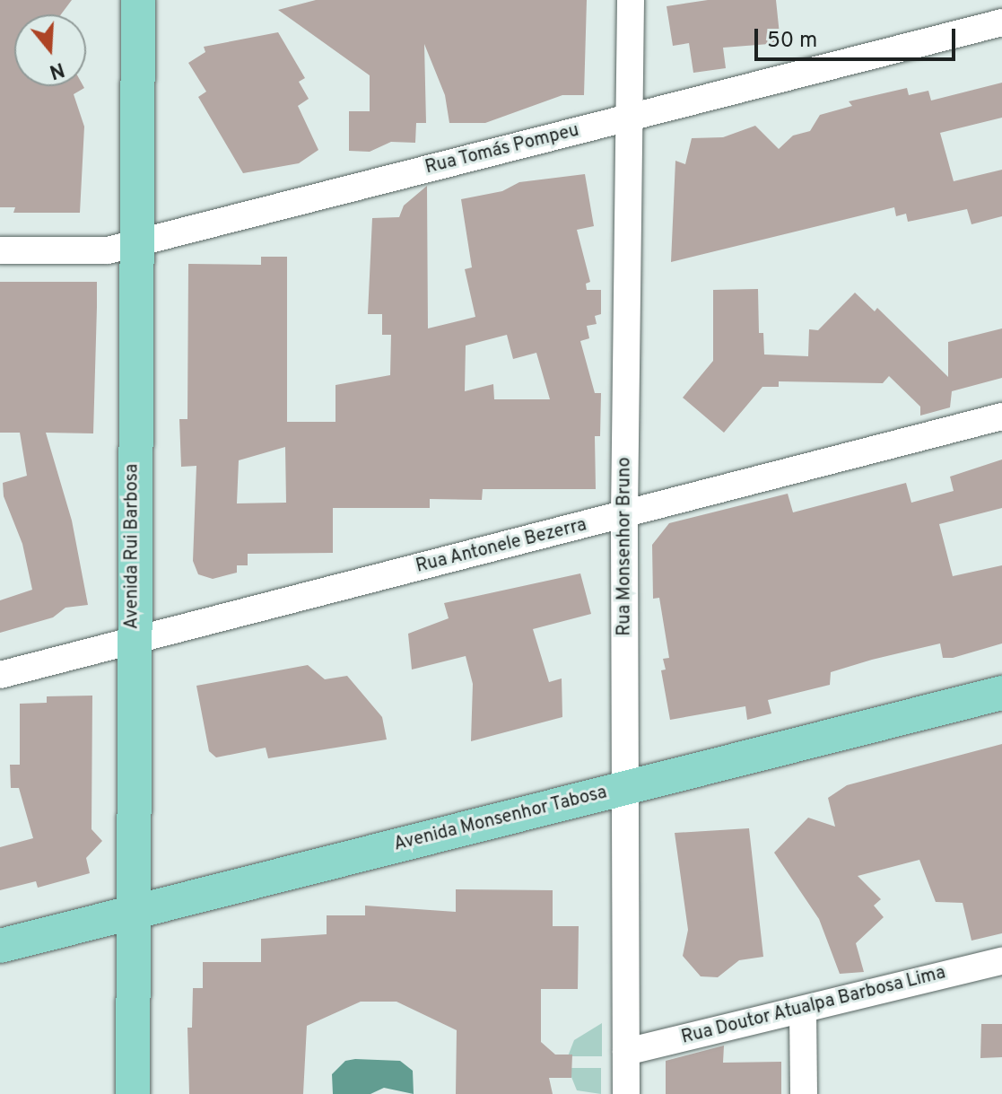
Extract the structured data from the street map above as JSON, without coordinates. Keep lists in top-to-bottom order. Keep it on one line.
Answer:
{"streets":{"main road":["Avenida Rui Barbosa","Avenida Monsenhor Tabosa"],"street":["Rua Tomás Pompeu","Rua Antonele Bezerra","Rua Monsenhor Bruno","Rua Doutor Atualpa Barbosa Lima"]},"crossings":[["Rua Tomás Pompeu","Avenida Rui Barbosa"],["Rua Tomás Pompeu","Rua Monsenhor Bruno"],["Avenida Rui Barbosa","Rua Antonele Bezerra"],["Avenida Rui Barbosa","Avenida Monsenhor Tabosa"],["Rua Antonele Bezerra","Rua Monsenhor Bruno"],["Rua Monsenhor Bruno","Avenida Monsenhor Tabosa"],["Rua Monsenhor Bruno","Rua Doutor Atualpa Barbosa Lima"]],"scale_bar":"50 m","north":"bottom"}
